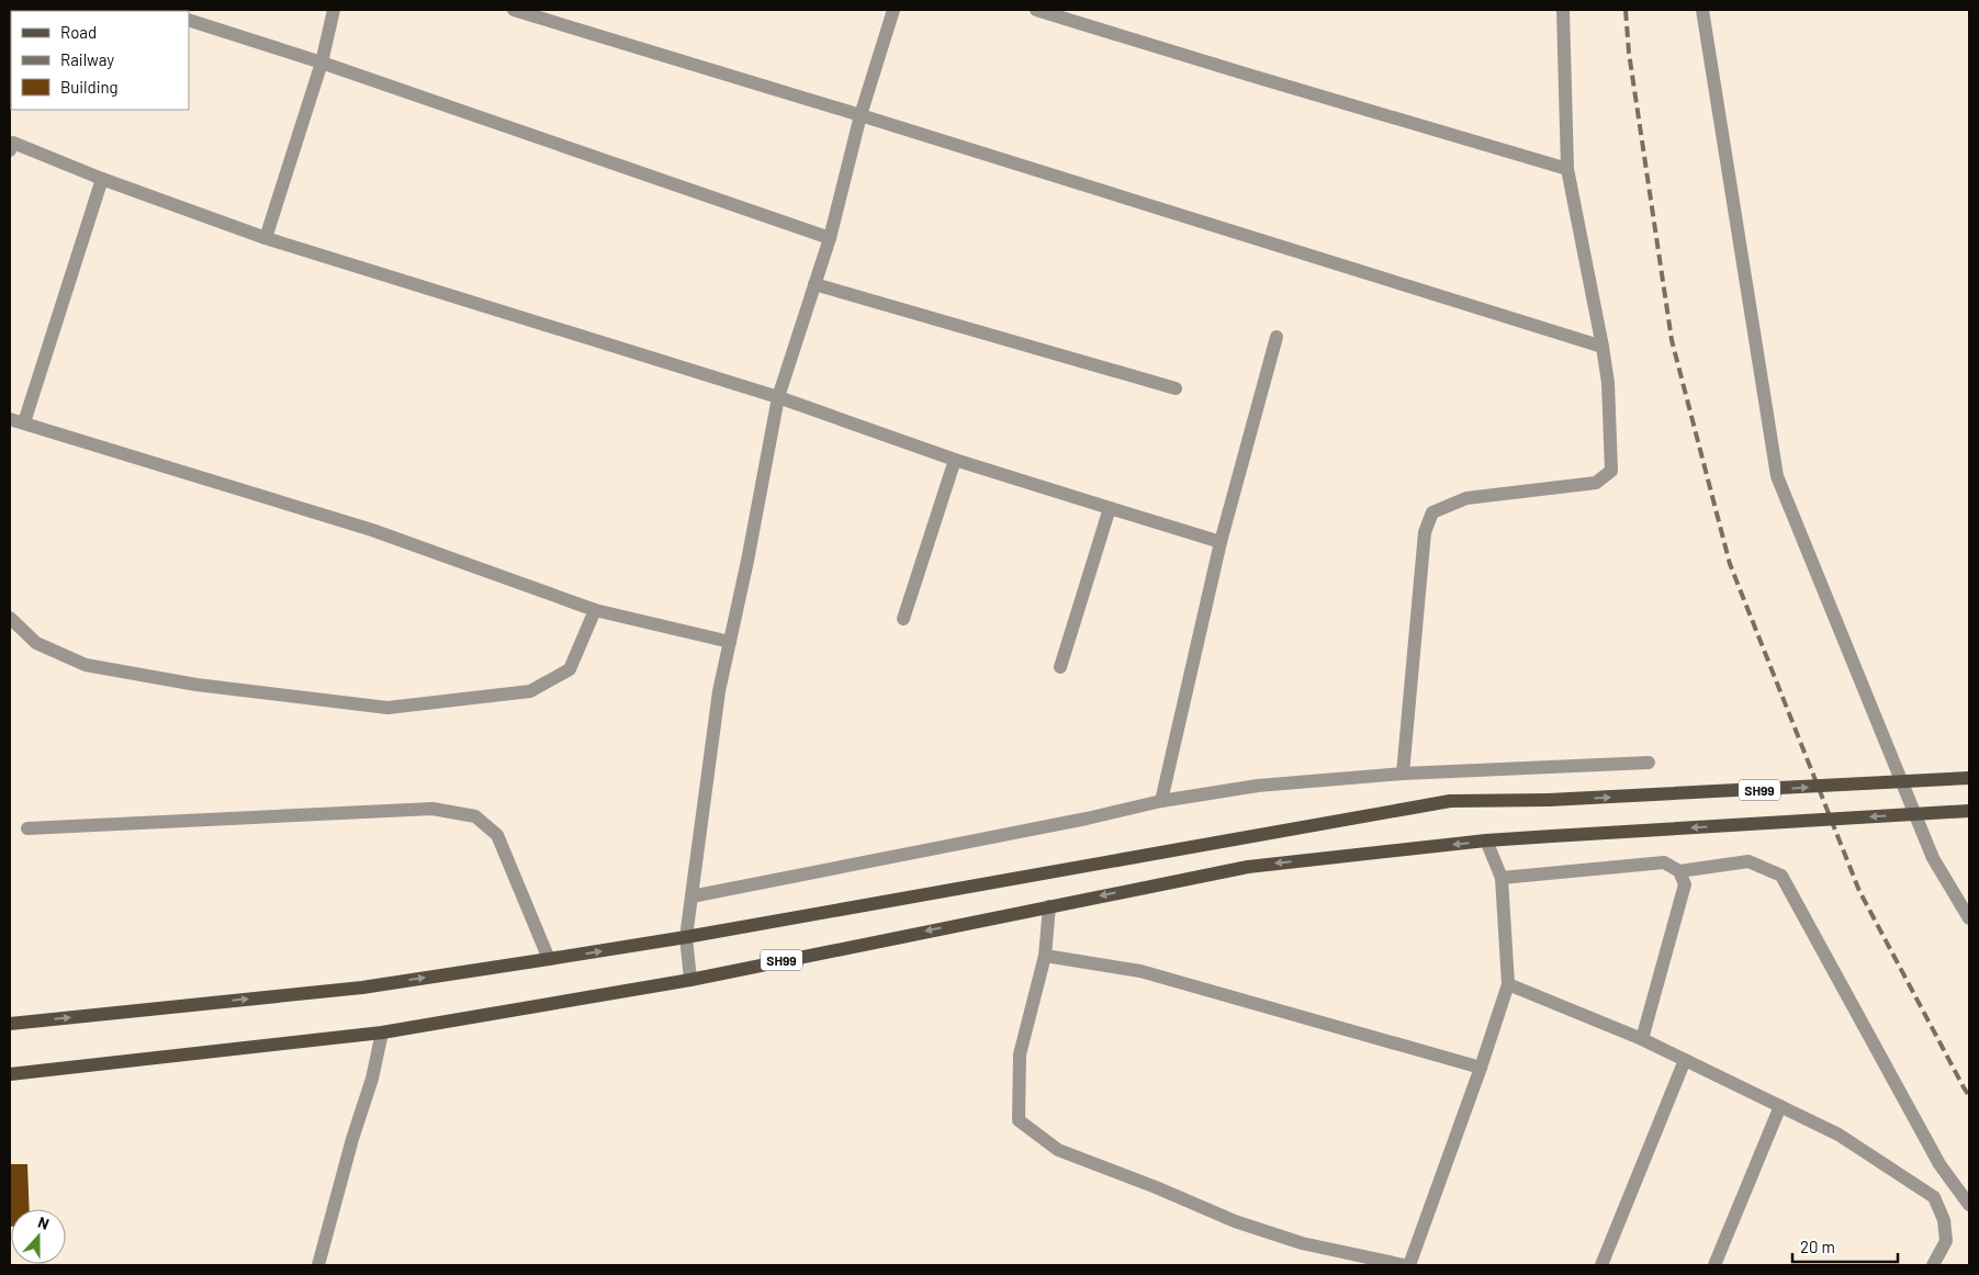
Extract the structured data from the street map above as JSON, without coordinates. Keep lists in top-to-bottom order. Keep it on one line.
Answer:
{"streets":{"main road":["SH99"]},"legend":["Road","Railway","Building"],"scale_bar":"20 m","north":"top"}
